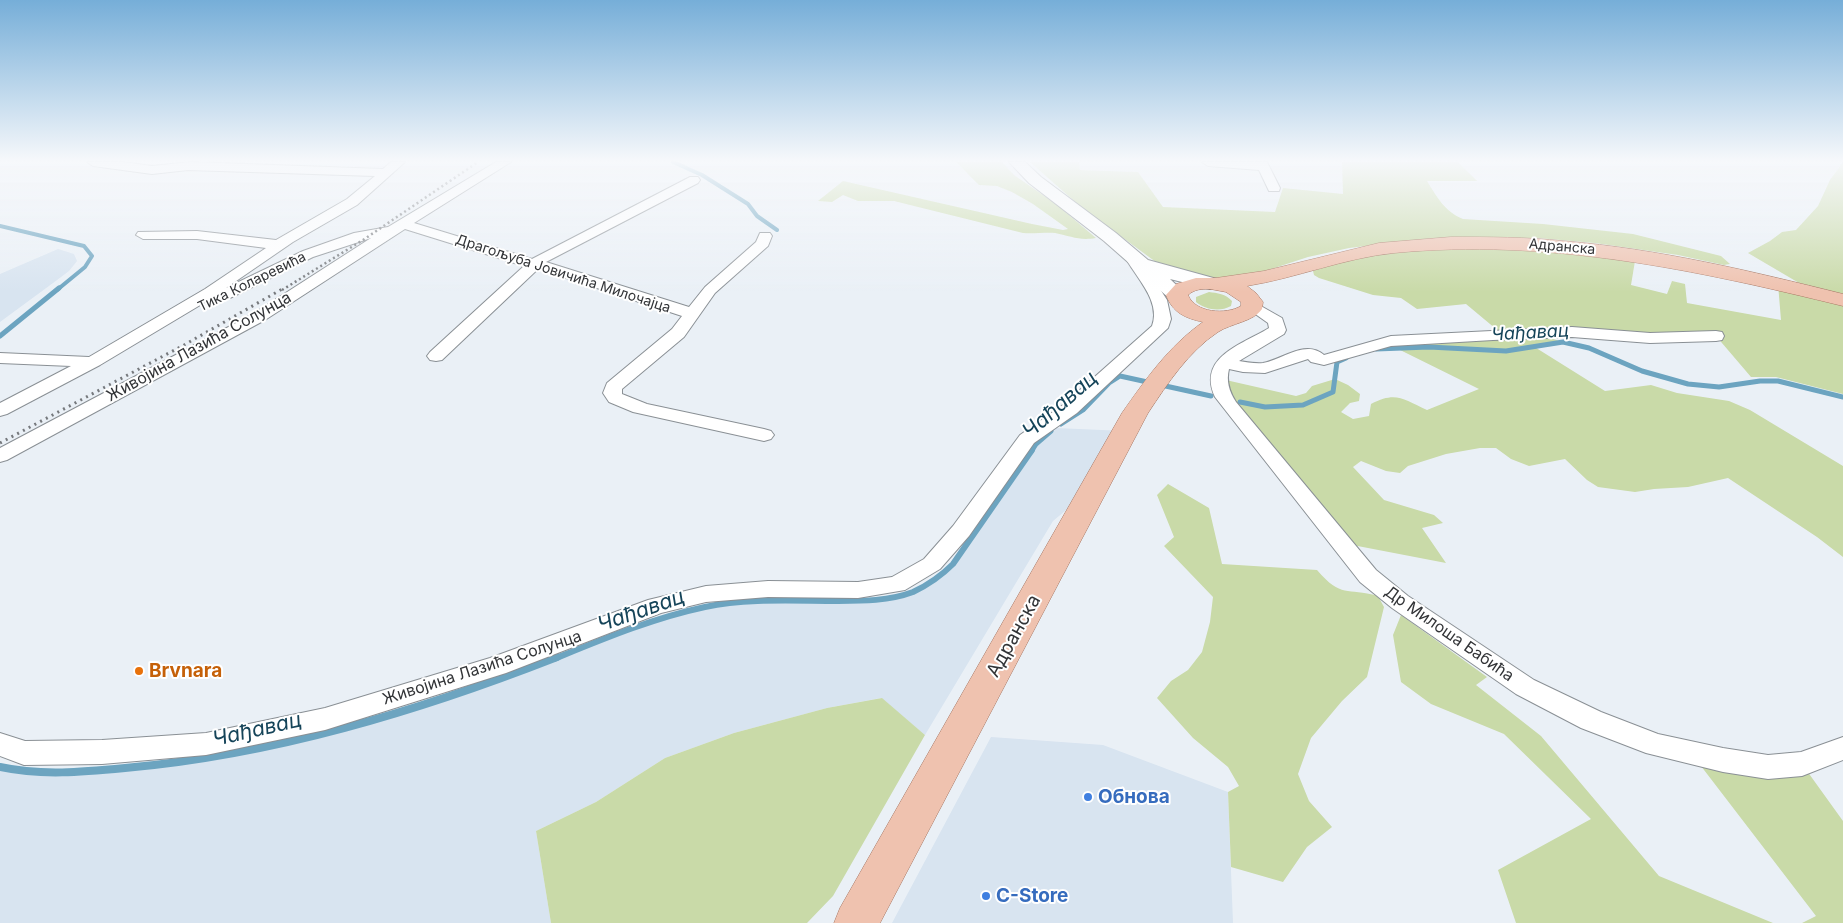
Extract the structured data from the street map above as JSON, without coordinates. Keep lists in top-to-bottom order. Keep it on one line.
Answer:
{"streets":{"main road":["Адранска"],"street":["Драгољуба Јовичића Милочајца","Тика Коларевића","Живојина Лазића Солунца","Др Милоша Бабића"]},"crossings":[["Драгољуба Јовичића Милочајца","Тика Коларевића"],["Драгољуба Јовичића Милочајца","Живојина Лазића Солунца"],["Тика Коларевића","Живојина Лазића Солунца"]],"water":["Чађавац"],"places":["Brvnara","Обнова","C-Store"]}
